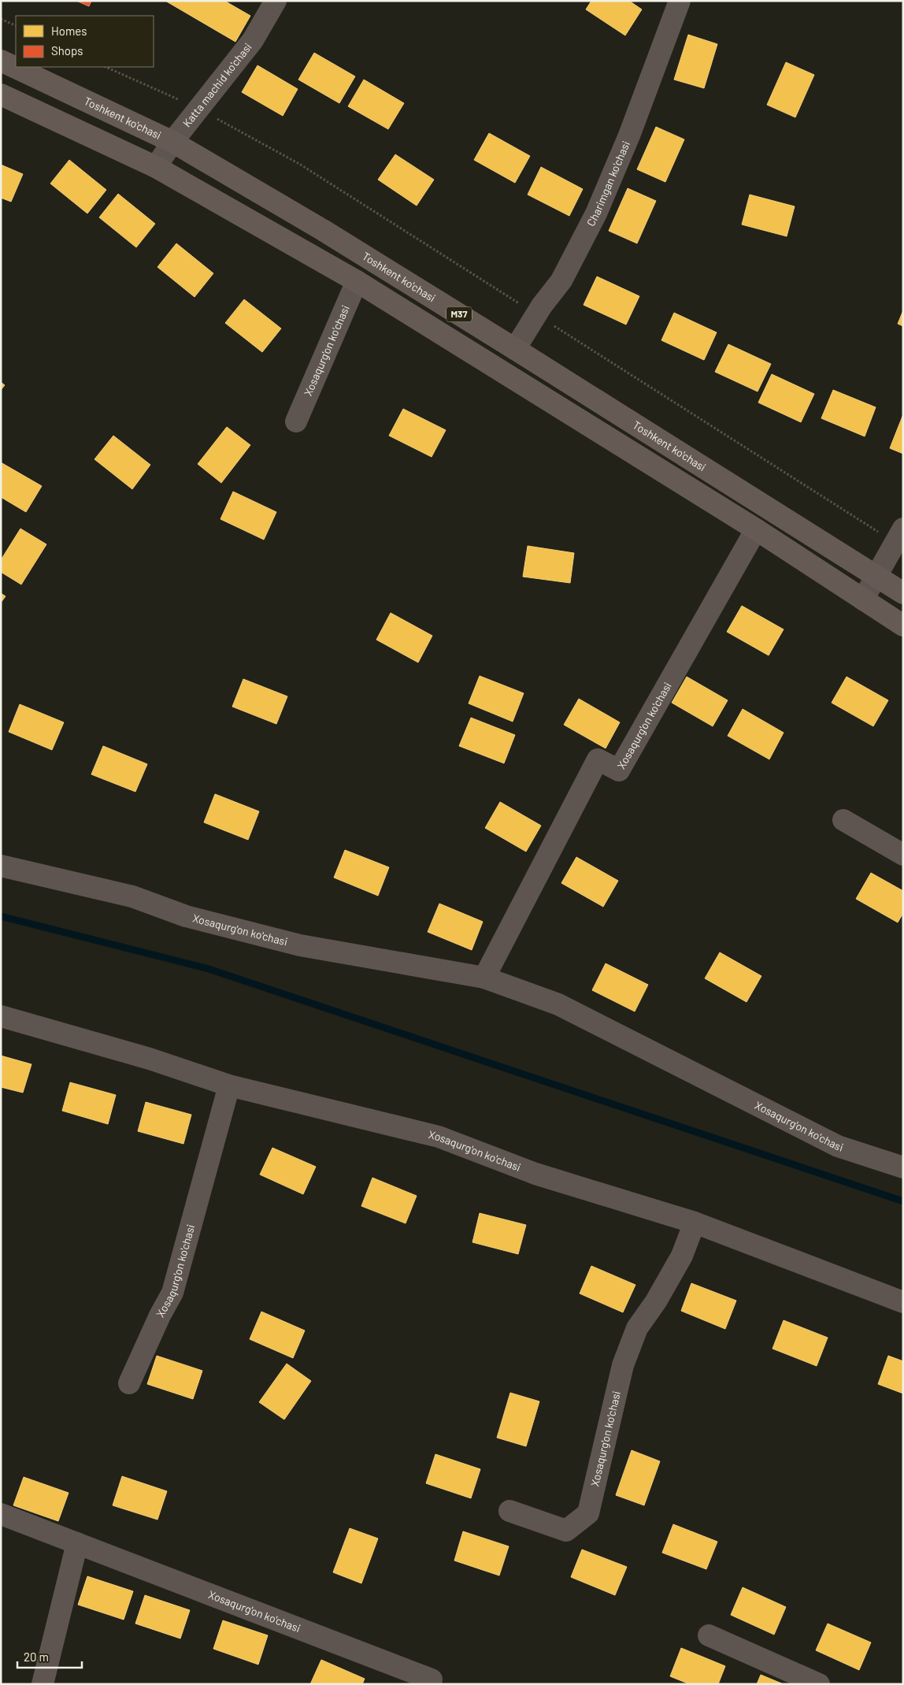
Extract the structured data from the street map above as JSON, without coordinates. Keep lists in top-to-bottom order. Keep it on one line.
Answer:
{"streets":{"highway":["Toshkent ko'chasi","M37"],"street":["Katta machid ko'chasi","Charimgan ko'chasi","Xosaqurg'on ko'chasi"]},"crossings":[["Katta machid ko'chasi","Toshkent ko'chasi"],["Katta machid ko'chasi","M37"],["Toshkent ko'chasi","Charimgan ko'chasi"],["M37","Xosaqurg'on ko'chasi"]],"legend":["Homes","Shops"],"scale_bar":"20 m"}
